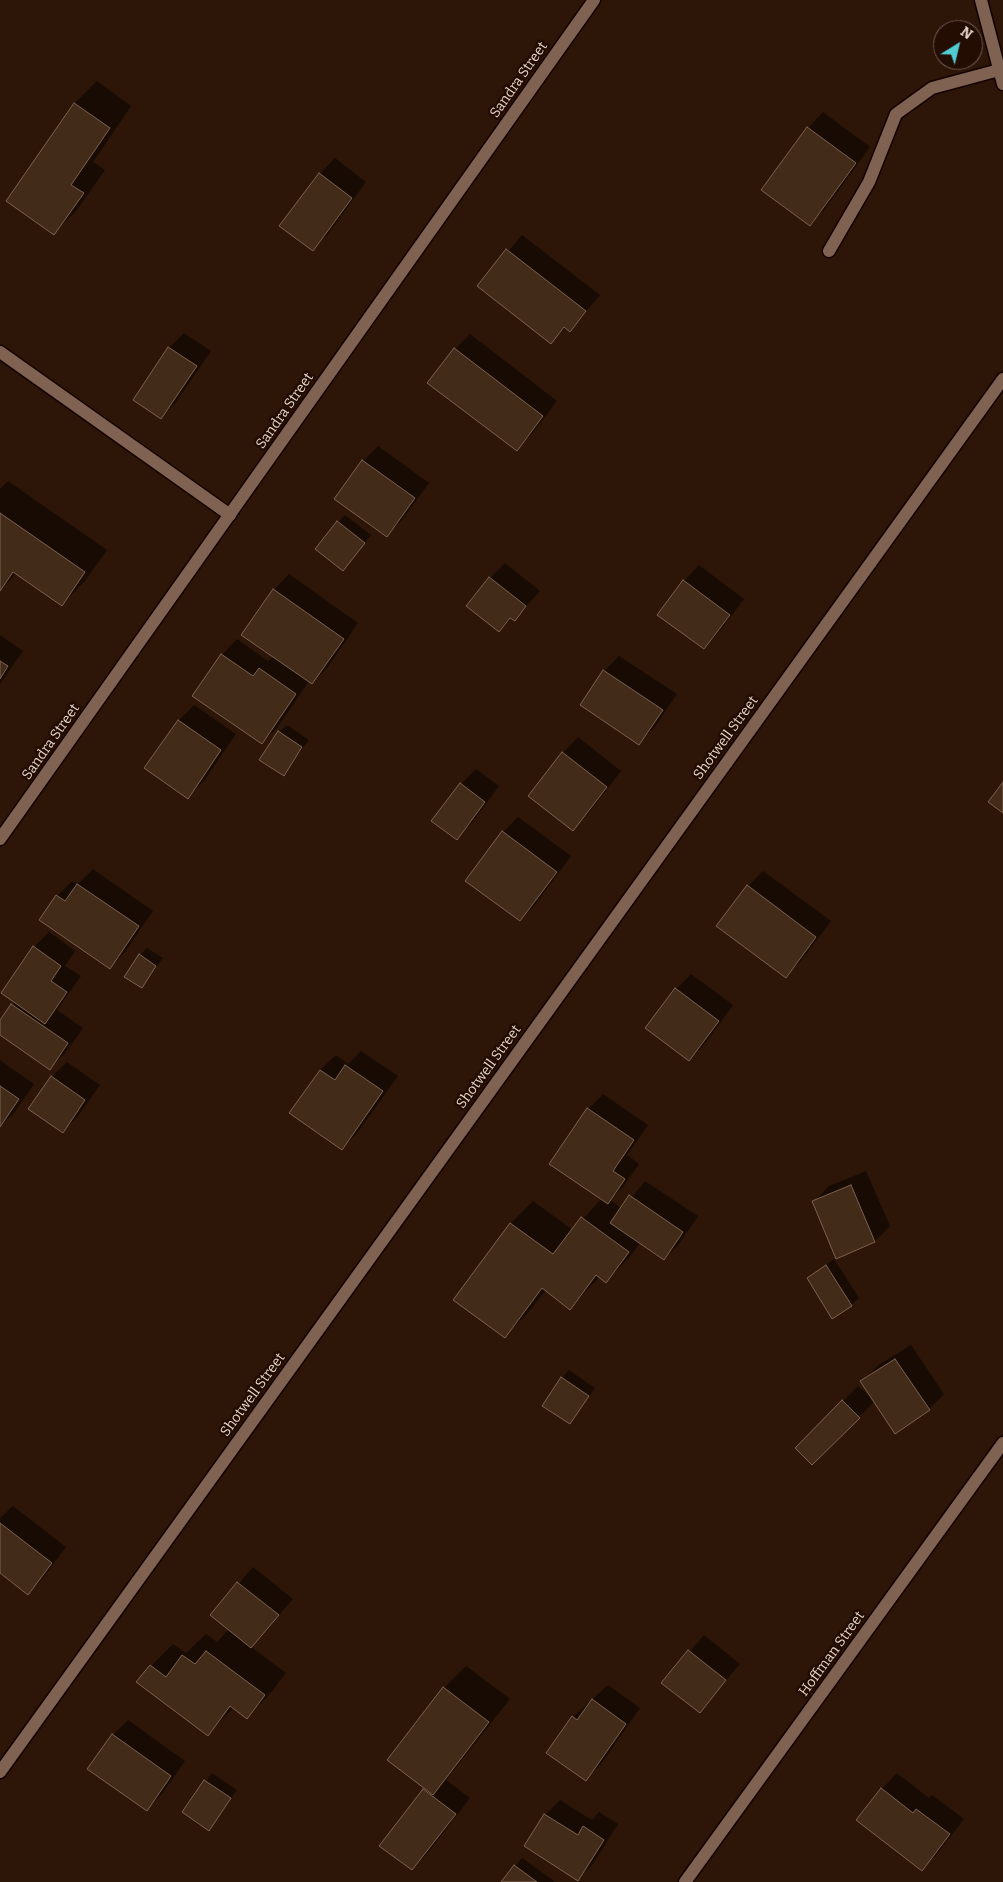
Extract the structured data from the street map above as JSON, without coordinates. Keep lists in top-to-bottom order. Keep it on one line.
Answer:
{"streets":{"street":["Sandra Street","Shotwell Street","Hoffman Street"]},"north":"top right"}
